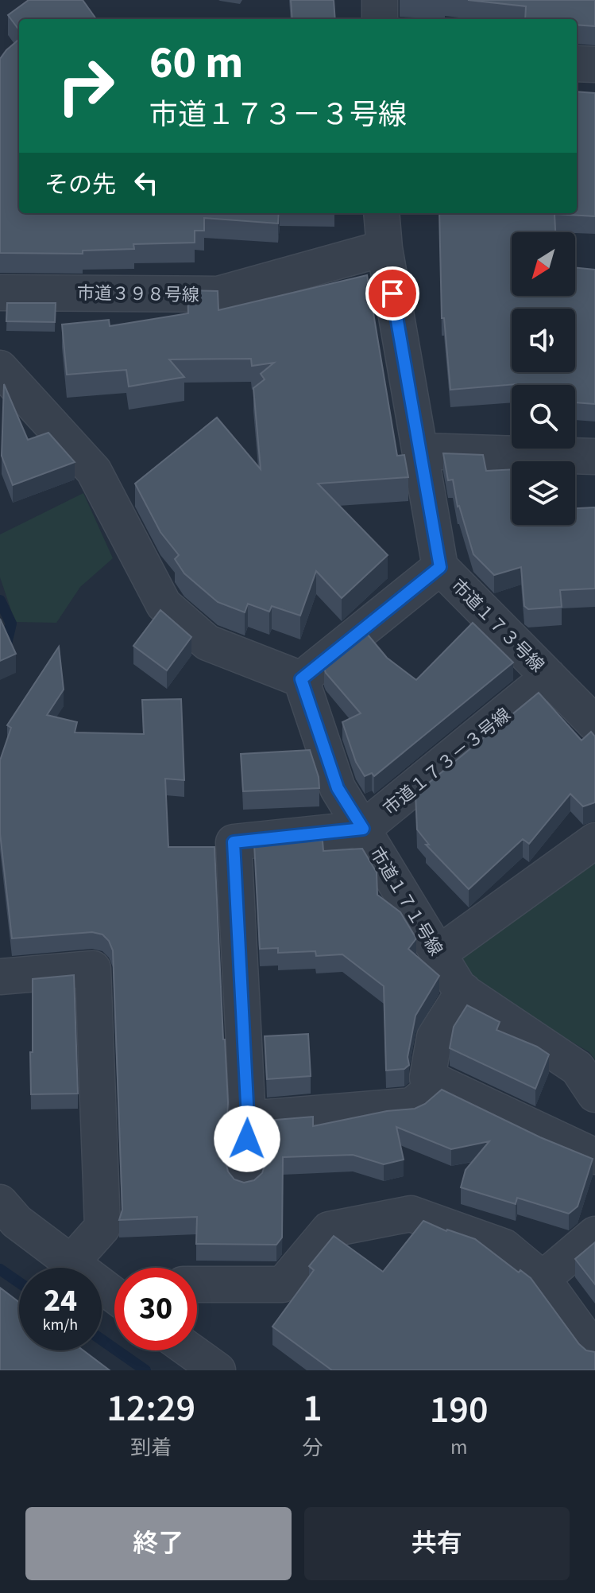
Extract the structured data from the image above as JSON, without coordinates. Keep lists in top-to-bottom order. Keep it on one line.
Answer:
{"streets":{"street":["市道３９８号線","市道１７３号線","市道１７３－３号線","市道１７１号線"]},"crossings":[["市道３９８号線","市道１７３号線"],["市道１７３号線","市道１７３－３号線"],["市道１７３－３号線","市道１７１号線"]],"north":"bottom left","page":{"turn":["60 m","市道１７３－３号線"],"then":"その先","speed":"24 km/h","limit":"30","eta":["12:29","到着","1","分","190","m"],"buttons":["終了","共有"]}}
